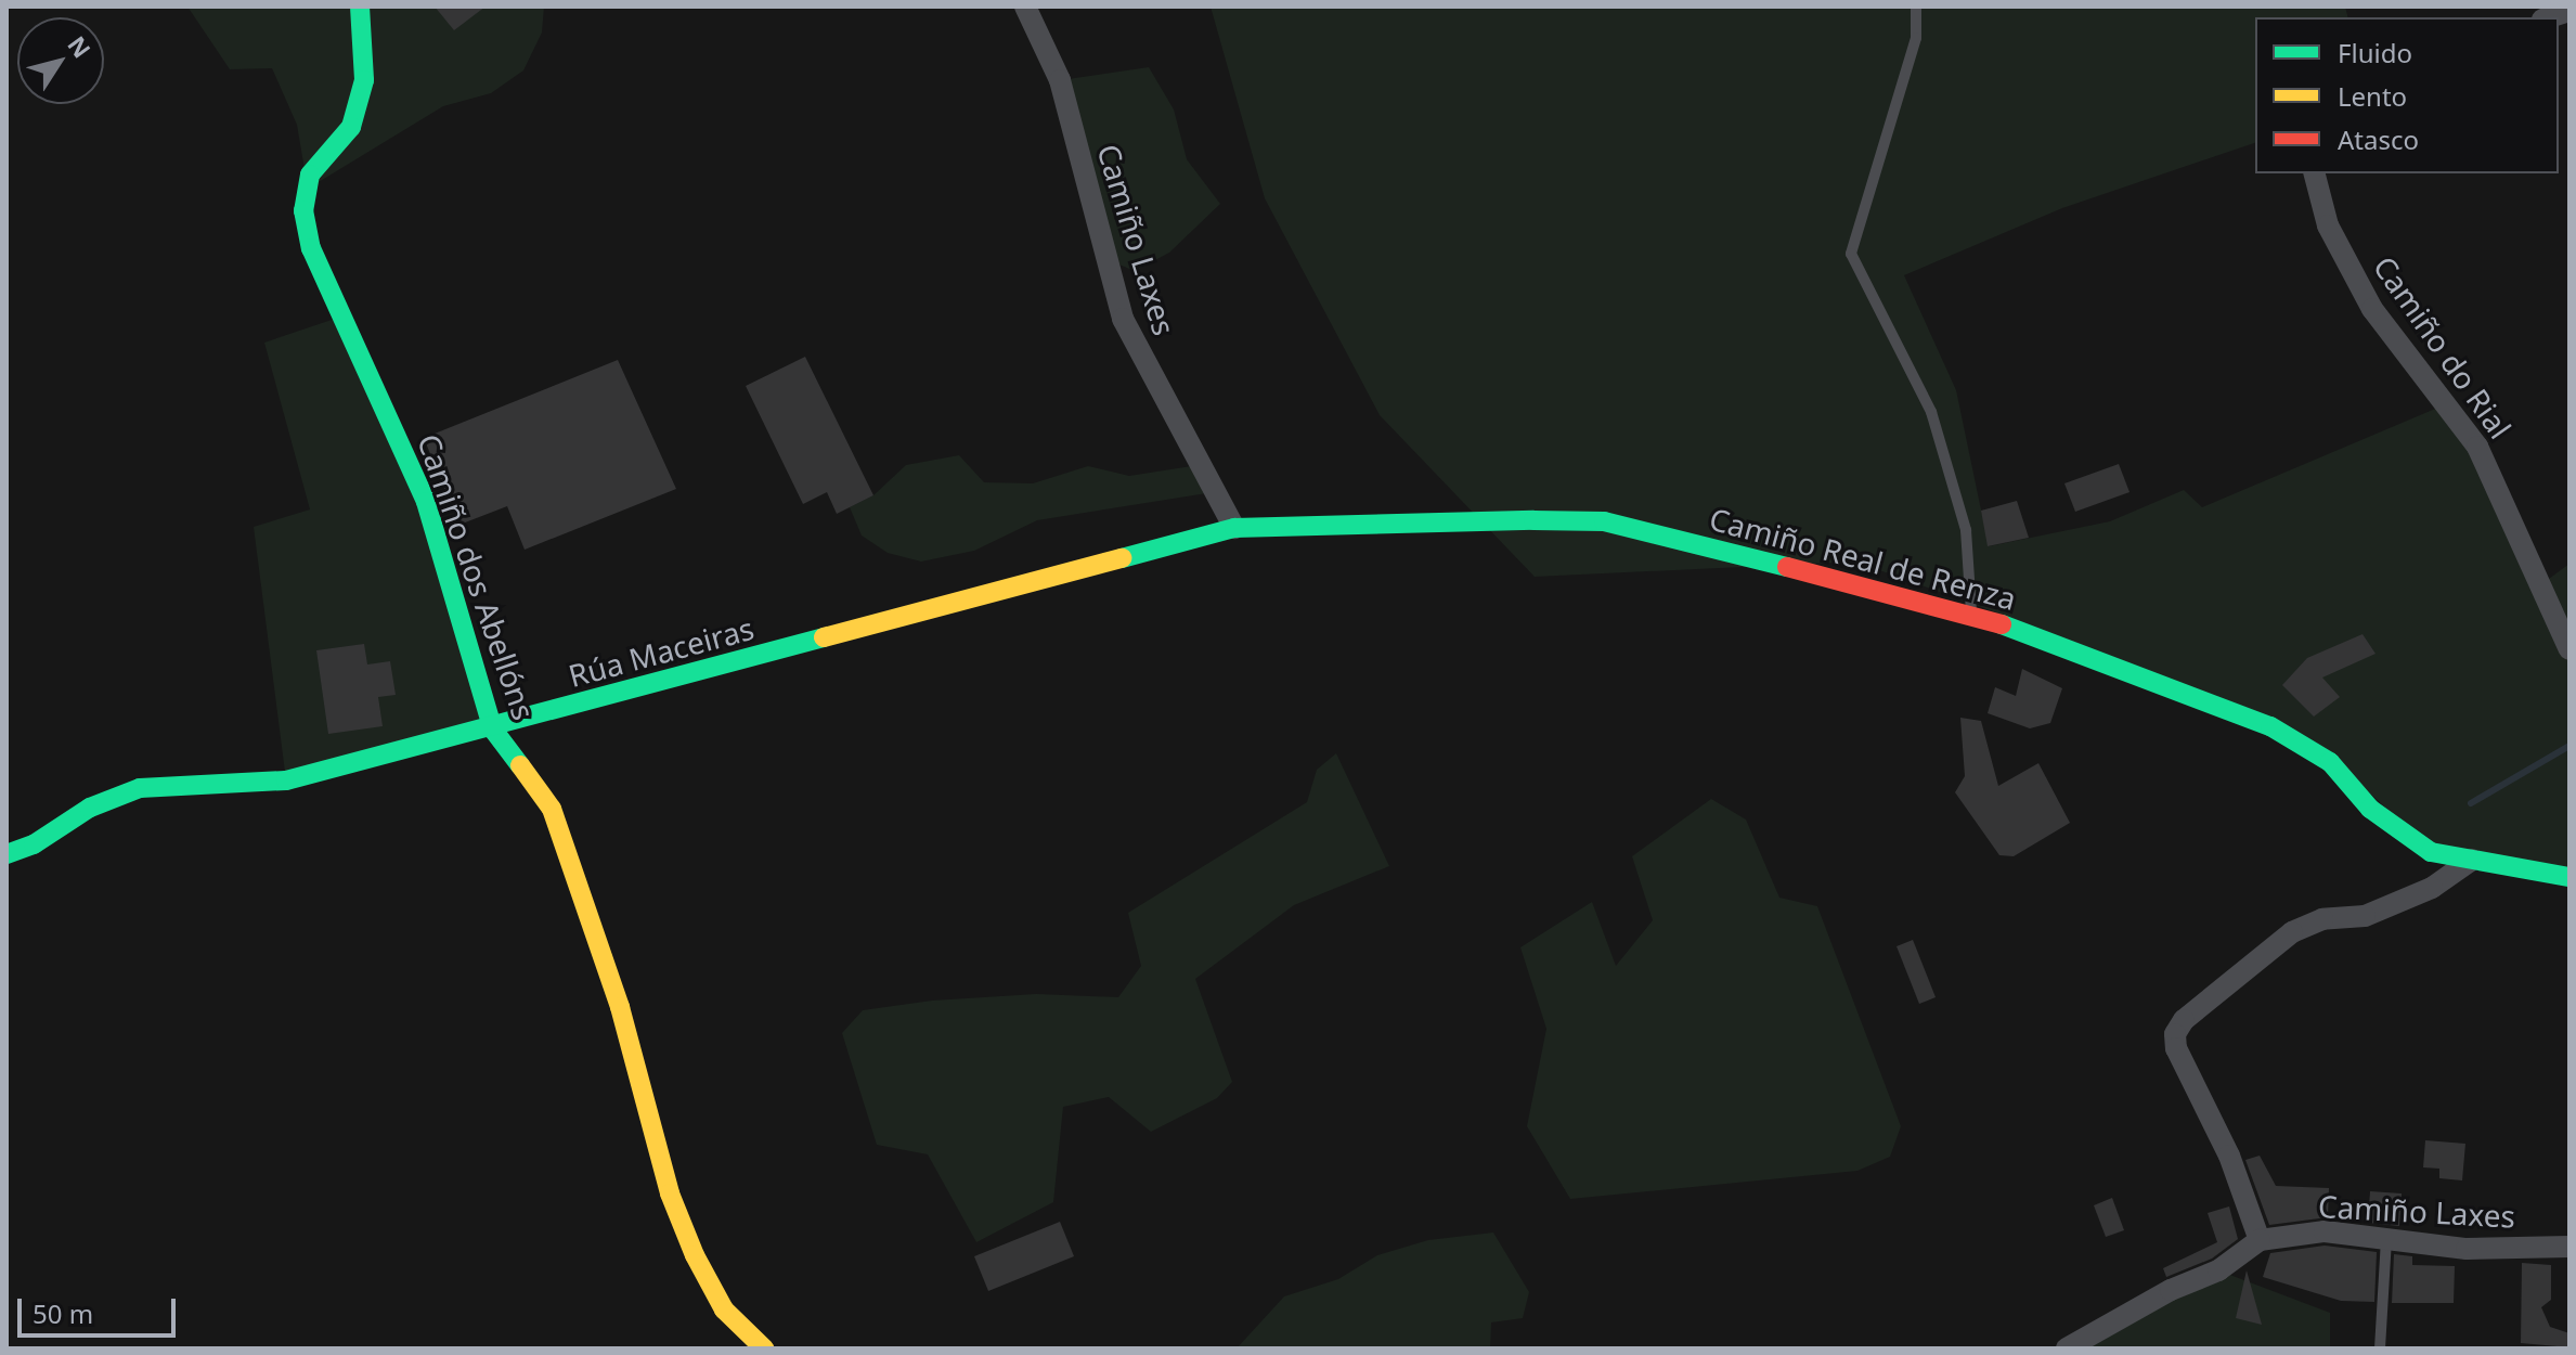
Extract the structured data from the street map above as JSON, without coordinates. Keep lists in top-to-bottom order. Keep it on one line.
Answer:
{"streets":{"street":["Camiño Laxes","Camiño do Rial","Camiño Real de Renza","Camiño dos Abellóns","Rúa Maceiras"]},"crossings":[["Camiño Laxes","Camiño Real de Renza"],["Camiño Laxes","Rúa Maceiras"],["Camiño Real de Renza","Rúa Maceiras"],["Camiño dos Abellóns","Rúa Maceiras"]],"legend":["Fluido","Lento","Atasco"],"scale_bar":"50 m","north":"top right"}
